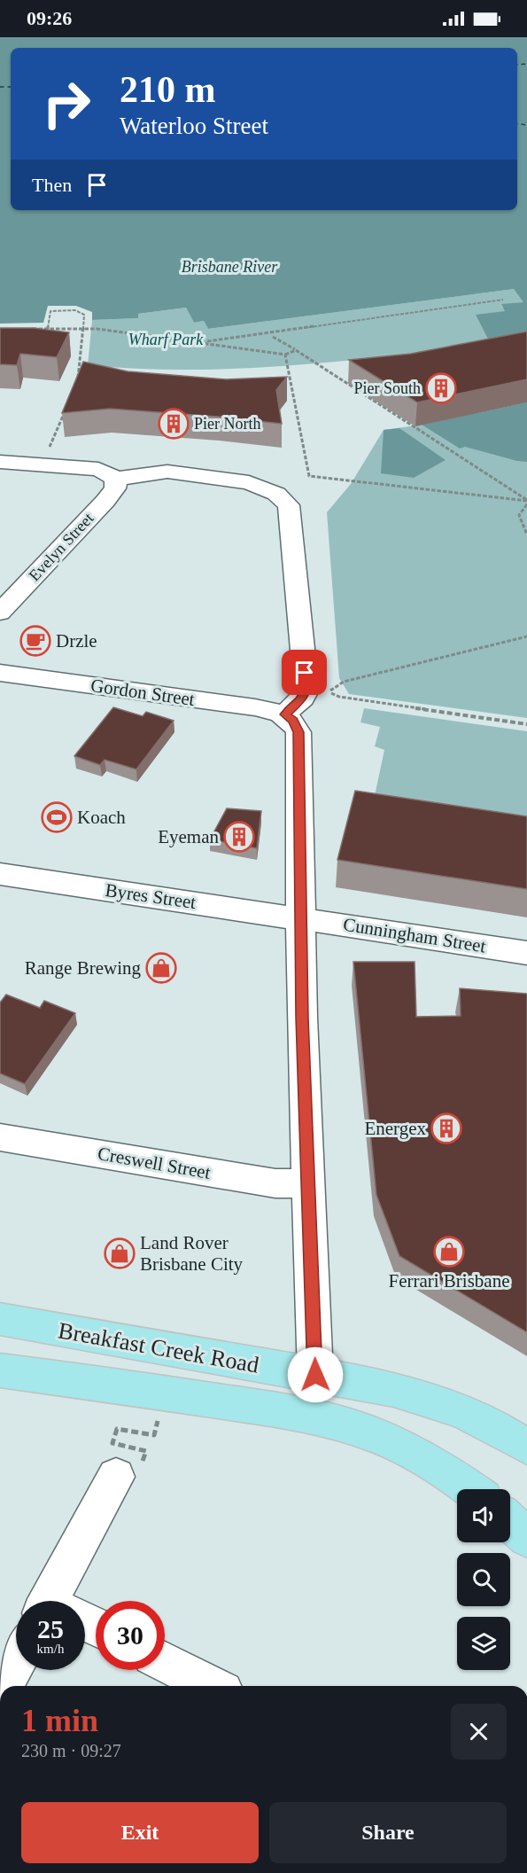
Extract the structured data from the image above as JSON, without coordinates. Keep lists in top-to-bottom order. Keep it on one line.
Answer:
{"streets":{"main road":["Breakfast Creek Road"],"street":["Evelyn Street","Gordon Street","Byres Street","Cunningham Street","Creswell Street"]},"crossings":[["Byres Street","Cunningham Street"]],"water":["Brisbane River"],"parks":["Wharf Park"],"places":{"building":["Pier South","Pier North","Eyeman","Energex"],"cafe":["Drzle"],"sports":["Koach"],"shop":["Range Brewing","Ferrari Brisbane","Land Rover Brisbane City"]},"page":{"status":"09:26","turn":["210 m","Waterloo Street"],"then":"Then","speed":"25 km/h","limit":"30","heading":["1 min","230 m · 09:27"],"buttons":["Exit","Share"]}}
